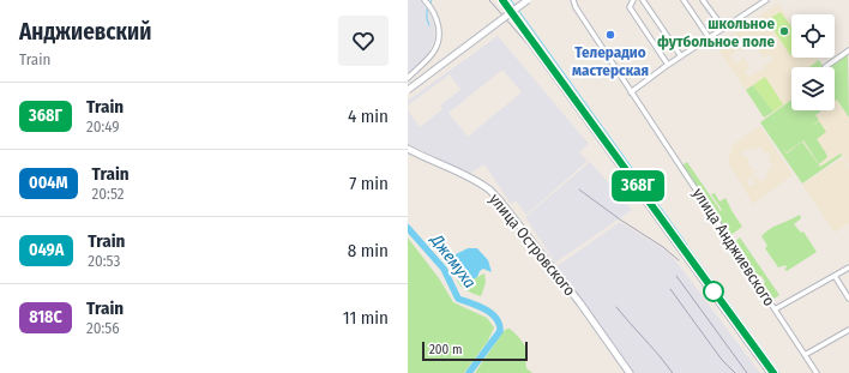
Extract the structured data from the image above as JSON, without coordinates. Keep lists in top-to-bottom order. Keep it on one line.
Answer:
{"streets":{"street":["улица Островского","улица Анджиевского"]},"water":["Джемуха"],"places":["школьное футбольное поле","Телерадио мастерская"],"scale_bar":"200 m","page":{"heading":["Анджиевский","Train"],"on_map":"368Г","list":[{"mark":"368Г","name":"Train","note":"20:49","value":"4 min"},{"mark":"004М","name":"Train","note":"20:52","value":"7 min"},{"mark":"049А","name":"Train","note":"20:53","value":"8 min"},{"mark":"818С","name":"Train","note":"20:56","value":"11 min"}],"scale":"200 m"}}
